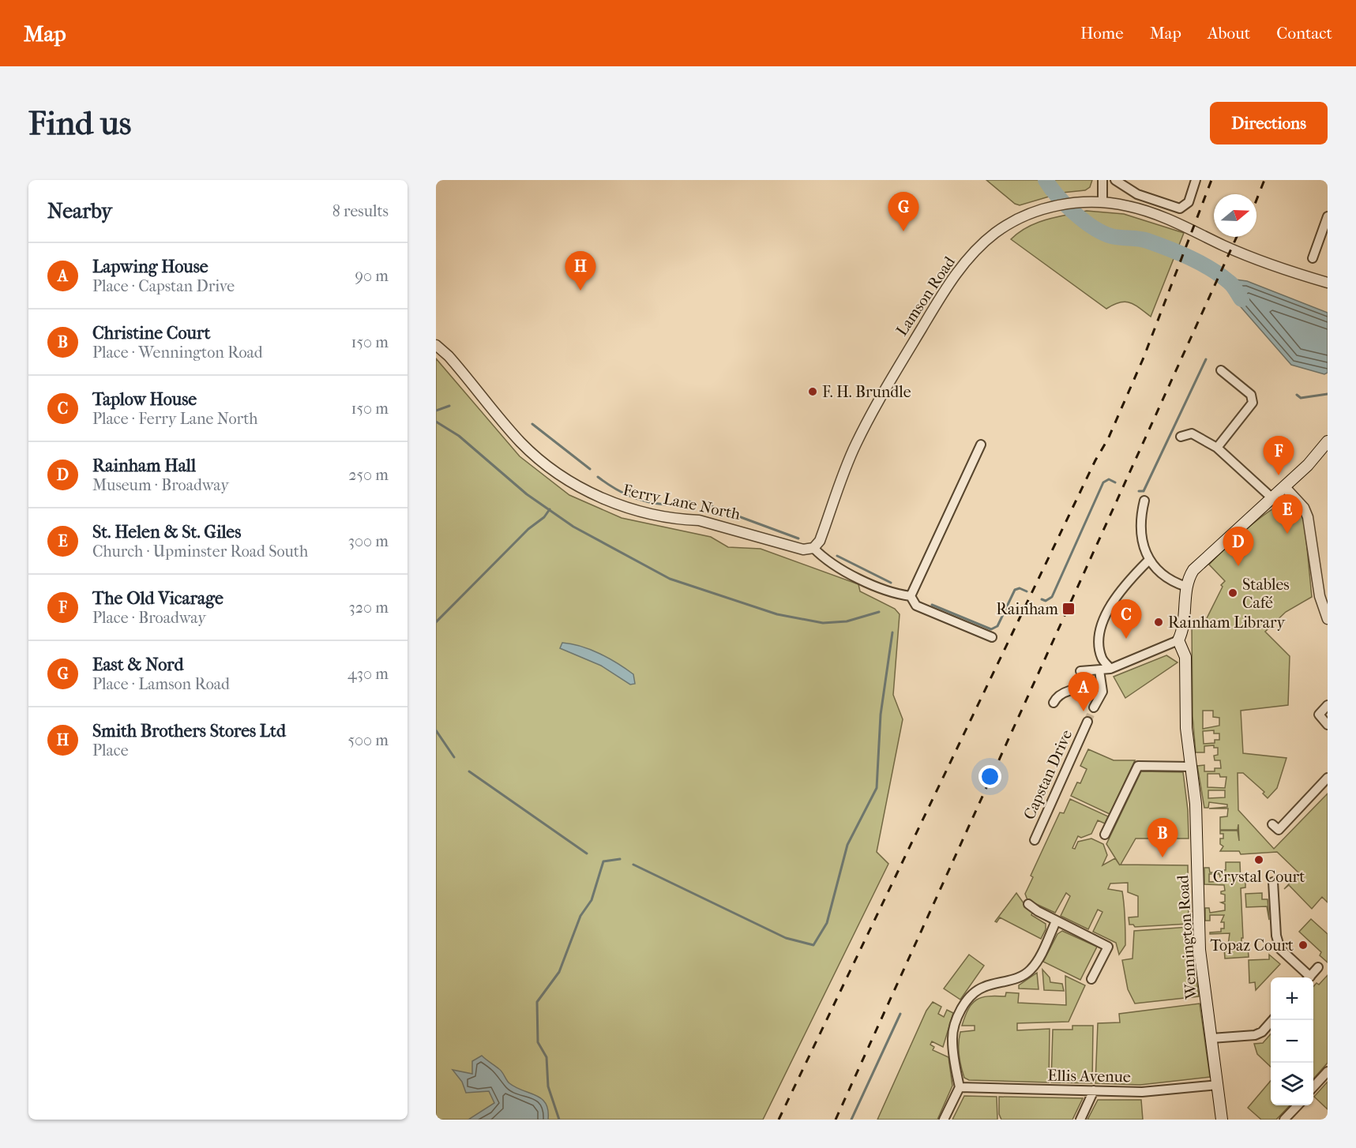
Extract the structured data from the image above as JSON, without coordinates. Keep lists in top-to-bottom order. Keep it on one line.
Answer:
{"streets":{"main road":["Wennington Road"],"street":["Lamson Road","Ferry Lane North","Capstan Drive","Ellis Avenue"]},"crossings":[["Lamson Road","Ferry Lane North"],["Wennington Road","Ellis Avenue"]],"places":{"other":["F. H. Brundle","Stables Café","Rainham Library","Crystal Court","Topaz Court"],"transit":["Rainham"]},"north":"right","page":{"header":"Map","nav":["Home","Map","About","Contact"],"buttons":"Directions","title":"Find us","heading":["Nearby","8 results"],"pins":["G","H","F","E","D","C","A","B"],"list":[{"mark":"A","name":"Lapwing House","note":"Place · Capstan Drive","value":"90 m"},{"mark":"B","name":"Christine Court","note":"Place · Wennington Road","value":"150 m"},{"mark":"C","name":"Taplow House","note":"Place · Ferry Lane North","value":"150 m"},{"mark":"D","name":"Rainham Hall","note":"Museum · Broadway","value":"250 m"},{"mark":"E","name":"St. Helen & St. Giles","note":"Church · Upminster Road South","value":"300 m"},{"mark":"F","name":"The Old Vicarage","note":"Place · Broadway","value":"320 m"},{"mark":"G","name":"East & Nord","note":"Place · Lamson Road","value":"430 m"},{"mark":"H","name":"Smith Brothers Stores Ltd","note":"Place","value":"500 m"}],"map_buttons":["+","−"]}}
